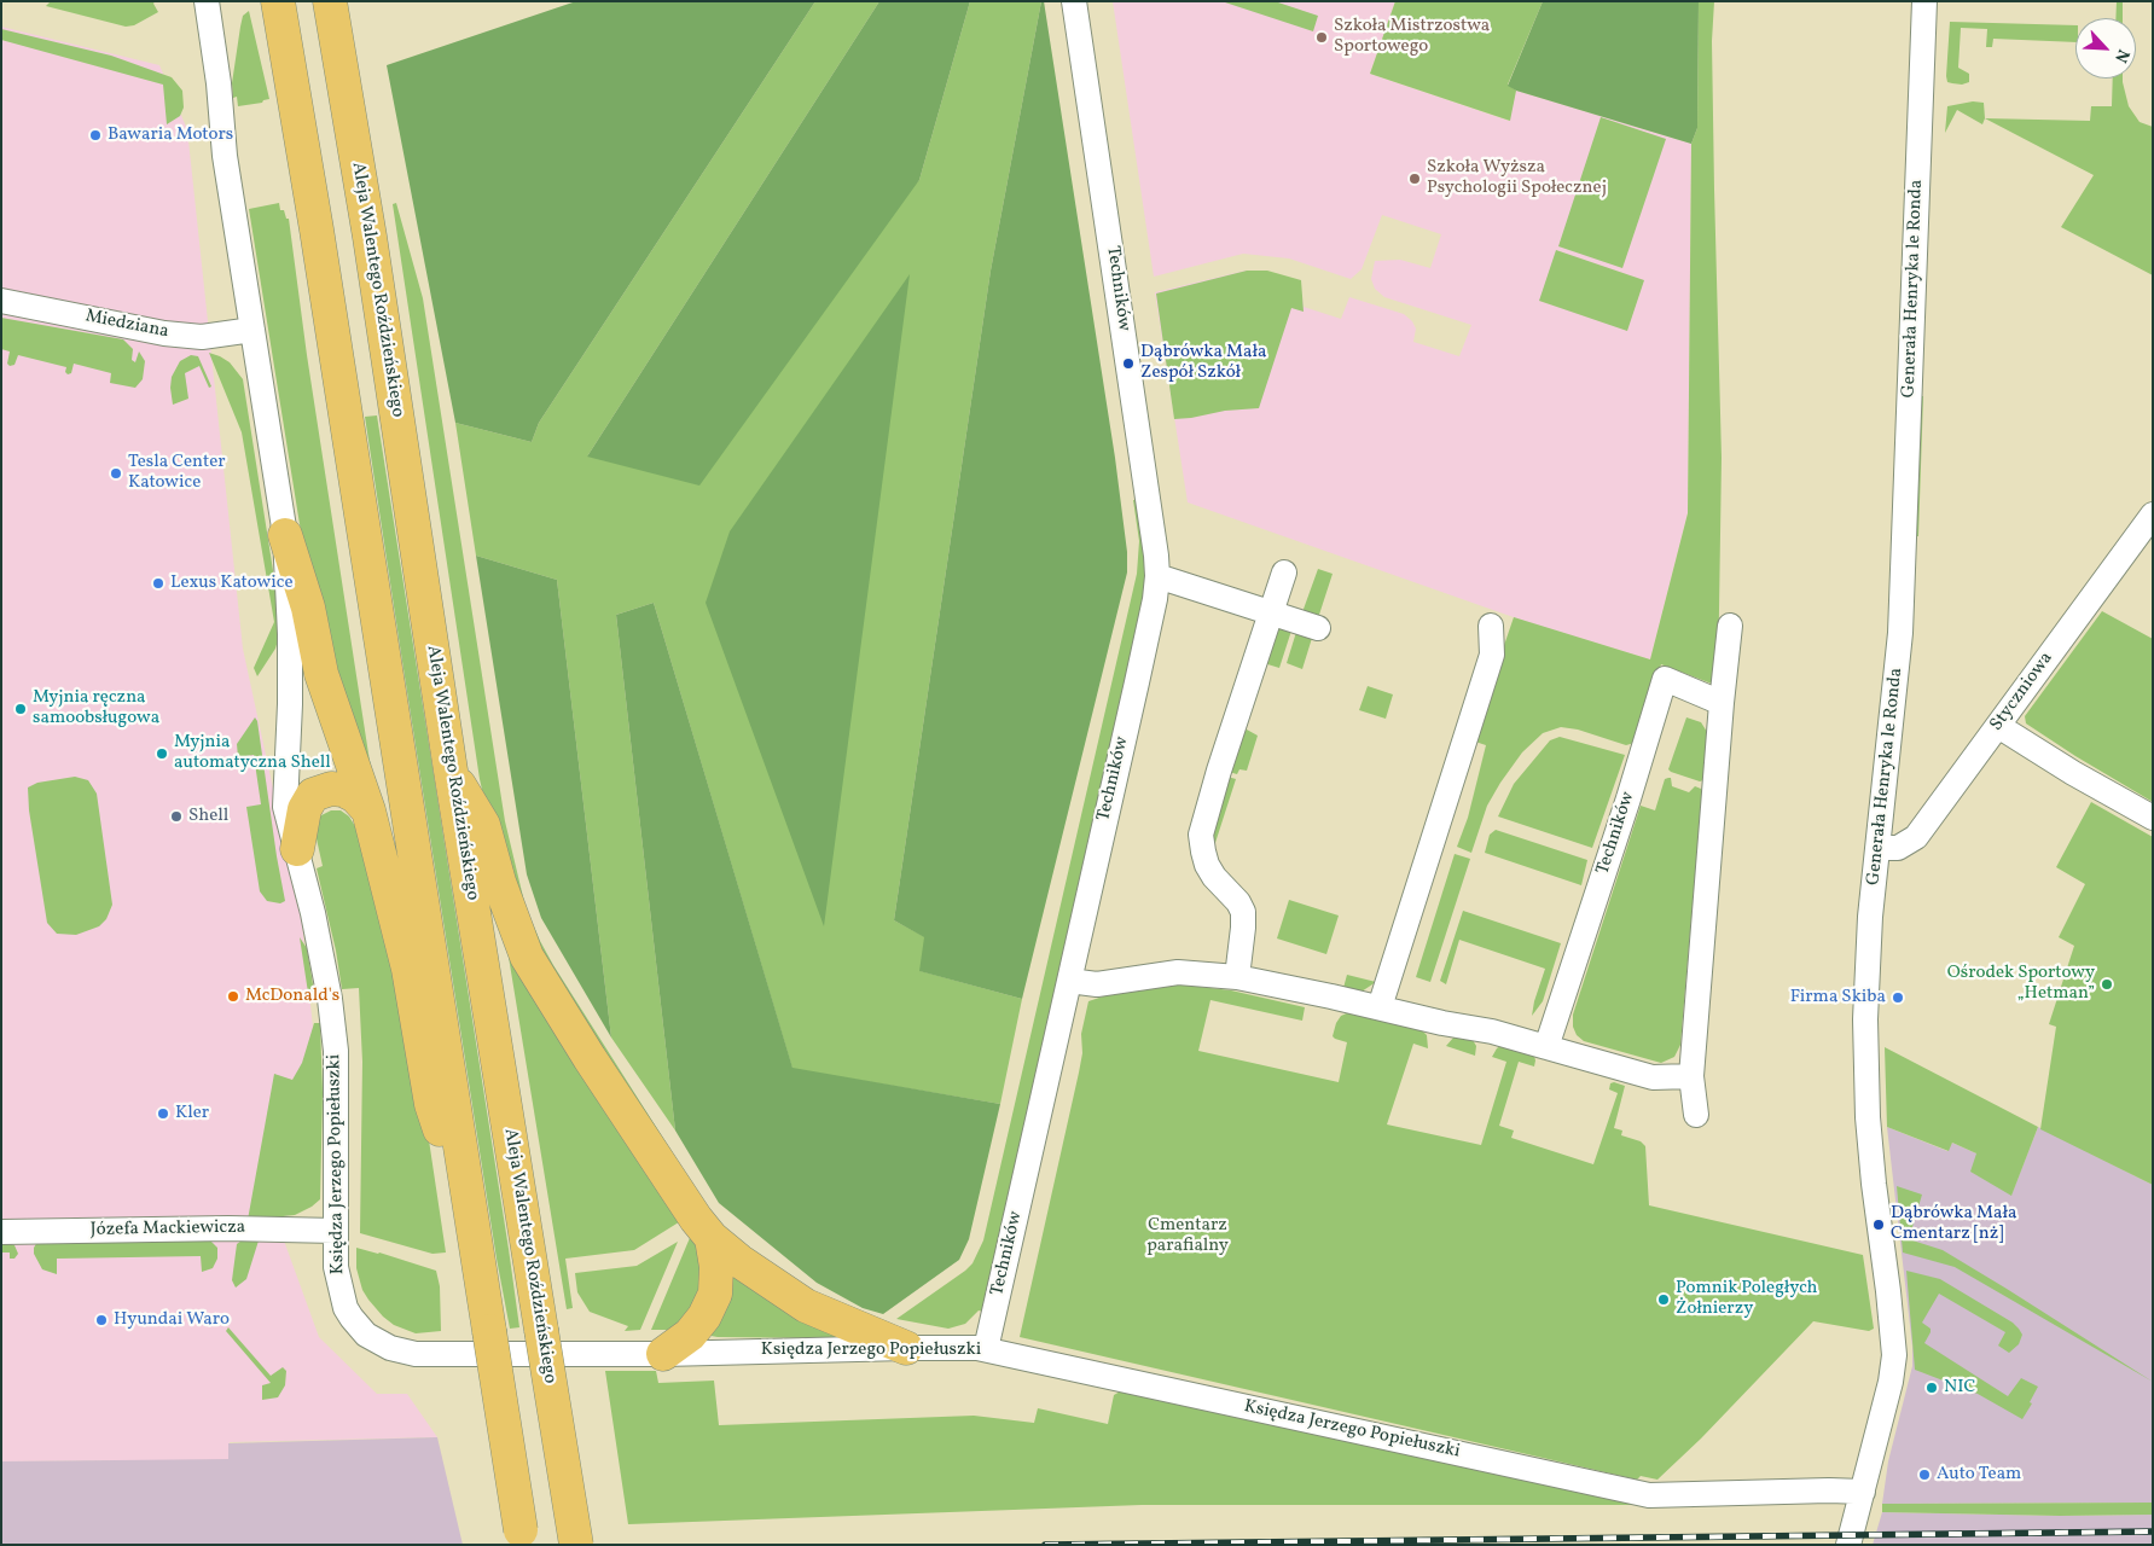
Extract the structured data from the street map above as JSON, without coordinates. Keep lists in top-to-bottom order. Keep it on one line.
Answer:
{"streets":{"highway":["Aleja Walentego Roździeńskiego"],"street":["Techników","Generała Henryka le Ronda","Miedziana","Styczniowa","Księdza Jerzego Popiełuszki","Józefa Mackiewicza"]},"crossings":[["Techników","Księdza Jerzego Popiełuszki"],["Generała Henryka le Ronda","Styczniowa"],["Generała Henryka le Ronda","Księdza Jerzego Popiełuszki"],["Księdza Jerzego Popiełuszki","Józefa Mackiewicza"]],"parks":["Cmentarz parafialny"],"places":["Szkoła Mistrzostwa Sportowego","Bawaria Motors","Szkoła Wyższa Psychologii Społecznej","Dąbrówka Mała Zespół Szkół","Tesla Center Katowice","Lexus Katowice","Myjnia ręczna samoobsługowa","Myjnia automatyczna Shell","Shell","Ośrodek Sportowy „Hetman”","McDonald's","Firma Skiba","Kler","Dąbrówka Mała Cmentarz [nż]","Pomnik Poległych Żołnierzy","Hyundai Waro","NIC","Auto Team"],"north":"bottom right"}
